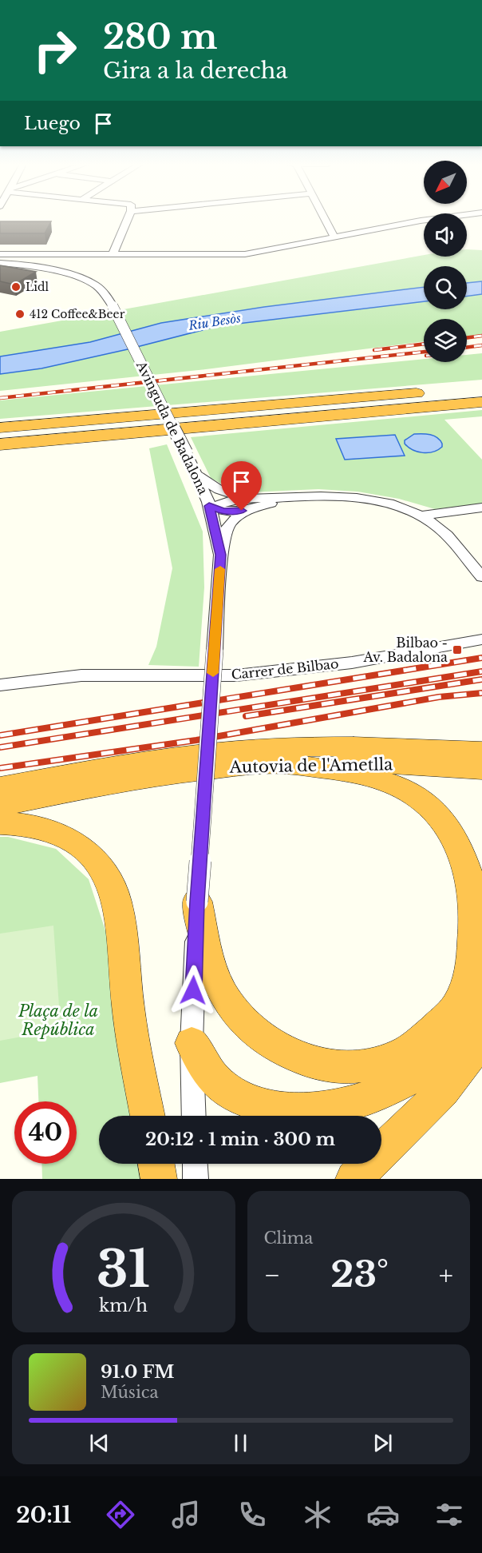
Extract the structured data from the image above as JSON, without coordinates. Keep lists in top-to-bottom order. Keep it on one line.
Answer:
{"streets":{"highway":["Autovia de l'Ametlla"],"street":["Avinguda de Badalona","Carrer de Bilbao"]},"water":["Riu Besòs"],"parks":["Plaça de la República"],"places":{"other":["Lidl","412 Coffee&Beer"],"transit":["Bilbao - Av. Badalona"]},"north":"bottom left","page":{"turn":["280 m","Gira a la derecha"],"then":"Luego","limit":"40","trip":"20:12 · 1 min · 300 m","tile":"Clima","heat":["−","23°","+"],"song":["91.0 FM","Música"],"tabs":"20:11","gauge":["31","km/h"]}}
